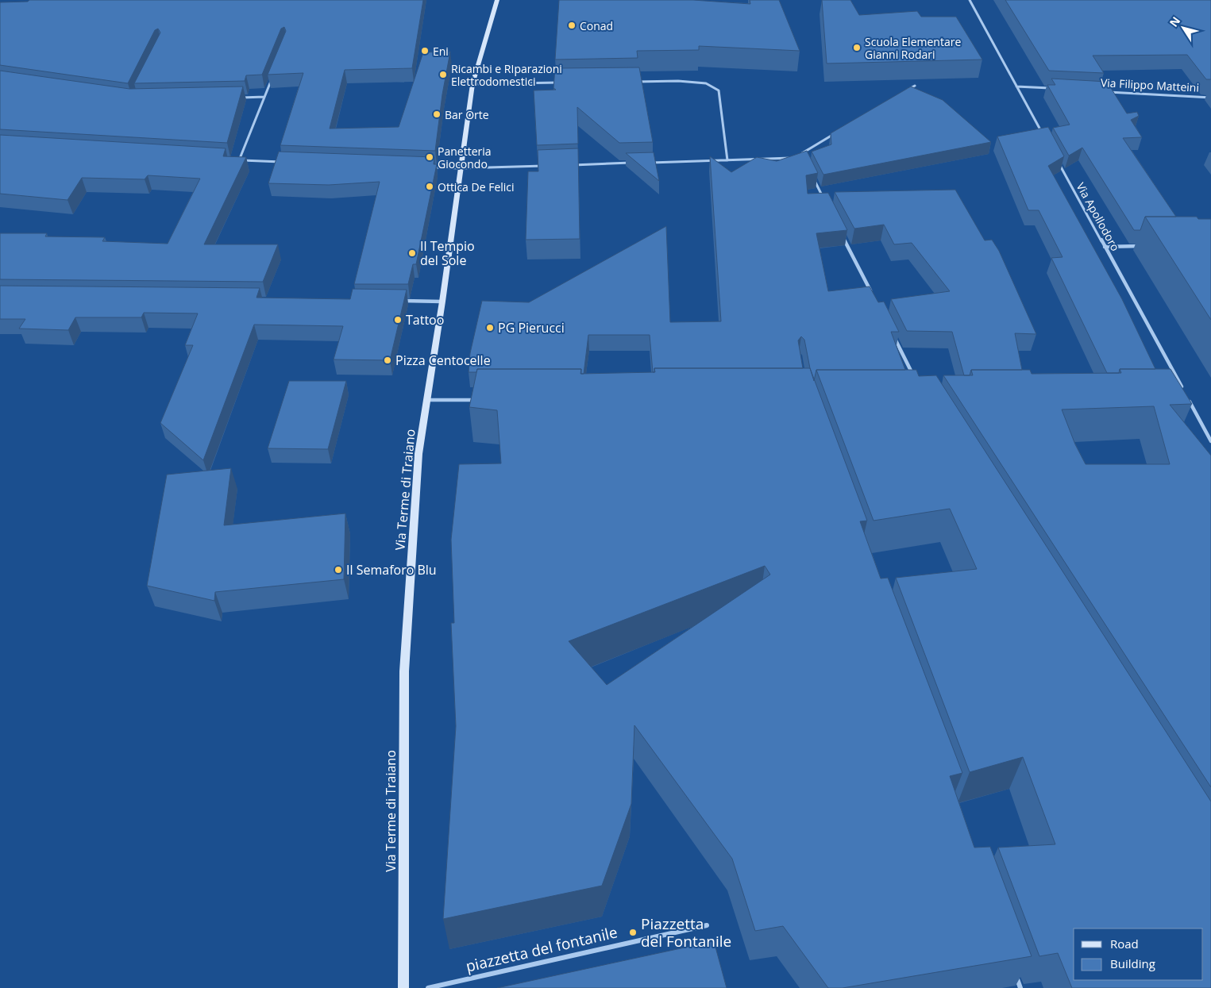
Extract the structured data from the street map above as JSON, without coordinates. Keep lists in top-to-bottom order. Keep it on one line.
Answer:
{"streets":{"main road":["Via Terme di Traiano"],"street":["Via Filippo Matteini","Via Apollodoro","piazzetta del fontanile"]},"places":["Conad","Scuola Elementare Gianni Rodari","Eni","Ricambi e RIparazioni Elettrodomestici","Bar Orte","Panetteria Giocondo","Ottica De Felici","Il Tempio del Sole","Tattoo","PG Pierucci","Pizza Centocelle","Il Semaforo Blu","Piazzetta del Fontanile"],"legend":["Road","Building"],"north":"top left"}
